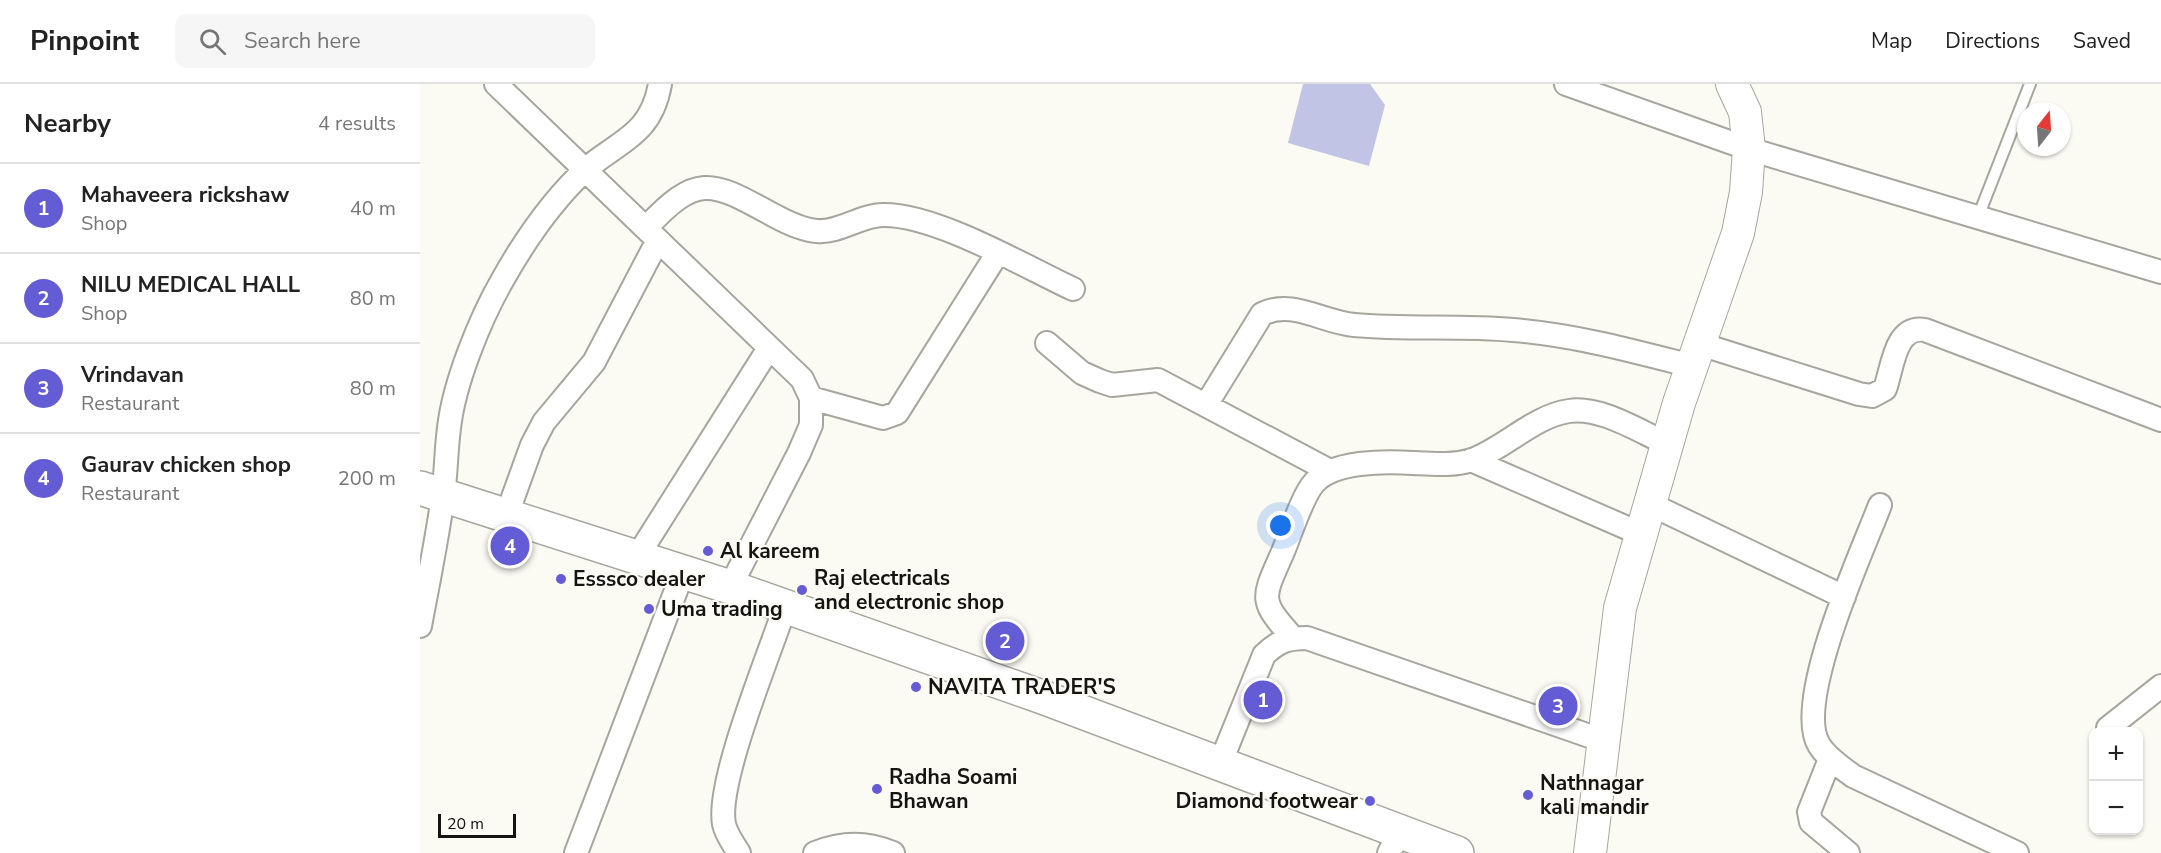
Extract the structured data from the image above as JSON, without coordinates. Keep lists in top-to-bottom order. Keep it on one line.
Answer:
{"places":["Al kareem","Esssco dealer","Raj electricals and electronic shop","Uma trading","NAVITA TRADER'S","Radha Soami Bhawan","Nathnagar kali mandir","Diamond footwear"],"scale_bar":"20 m","north":"top","page":{"header":"Pinpoint","search":"Search here","nav":["Map","Directions","Saved"],"heading":["Nearby","4 results"],"list":[{"mark":"1","name":"Mahaveera rickshaw","note":"Shop","value":"40 m"},{"mark":"2","name":"NILU MEDICAL HALL","note":"Shop","value":"80 m"},{"mark":"3","name":"Vrindavan","note":"Restaurant","value":"80 m"},{"mark":"4","name":"Gaurav chicken shop","note":"Restaurant","value":"200 m"}],"pins":["4","2","1","3"],"map_buttons":["+","−"],"scale":"20 m"}}
